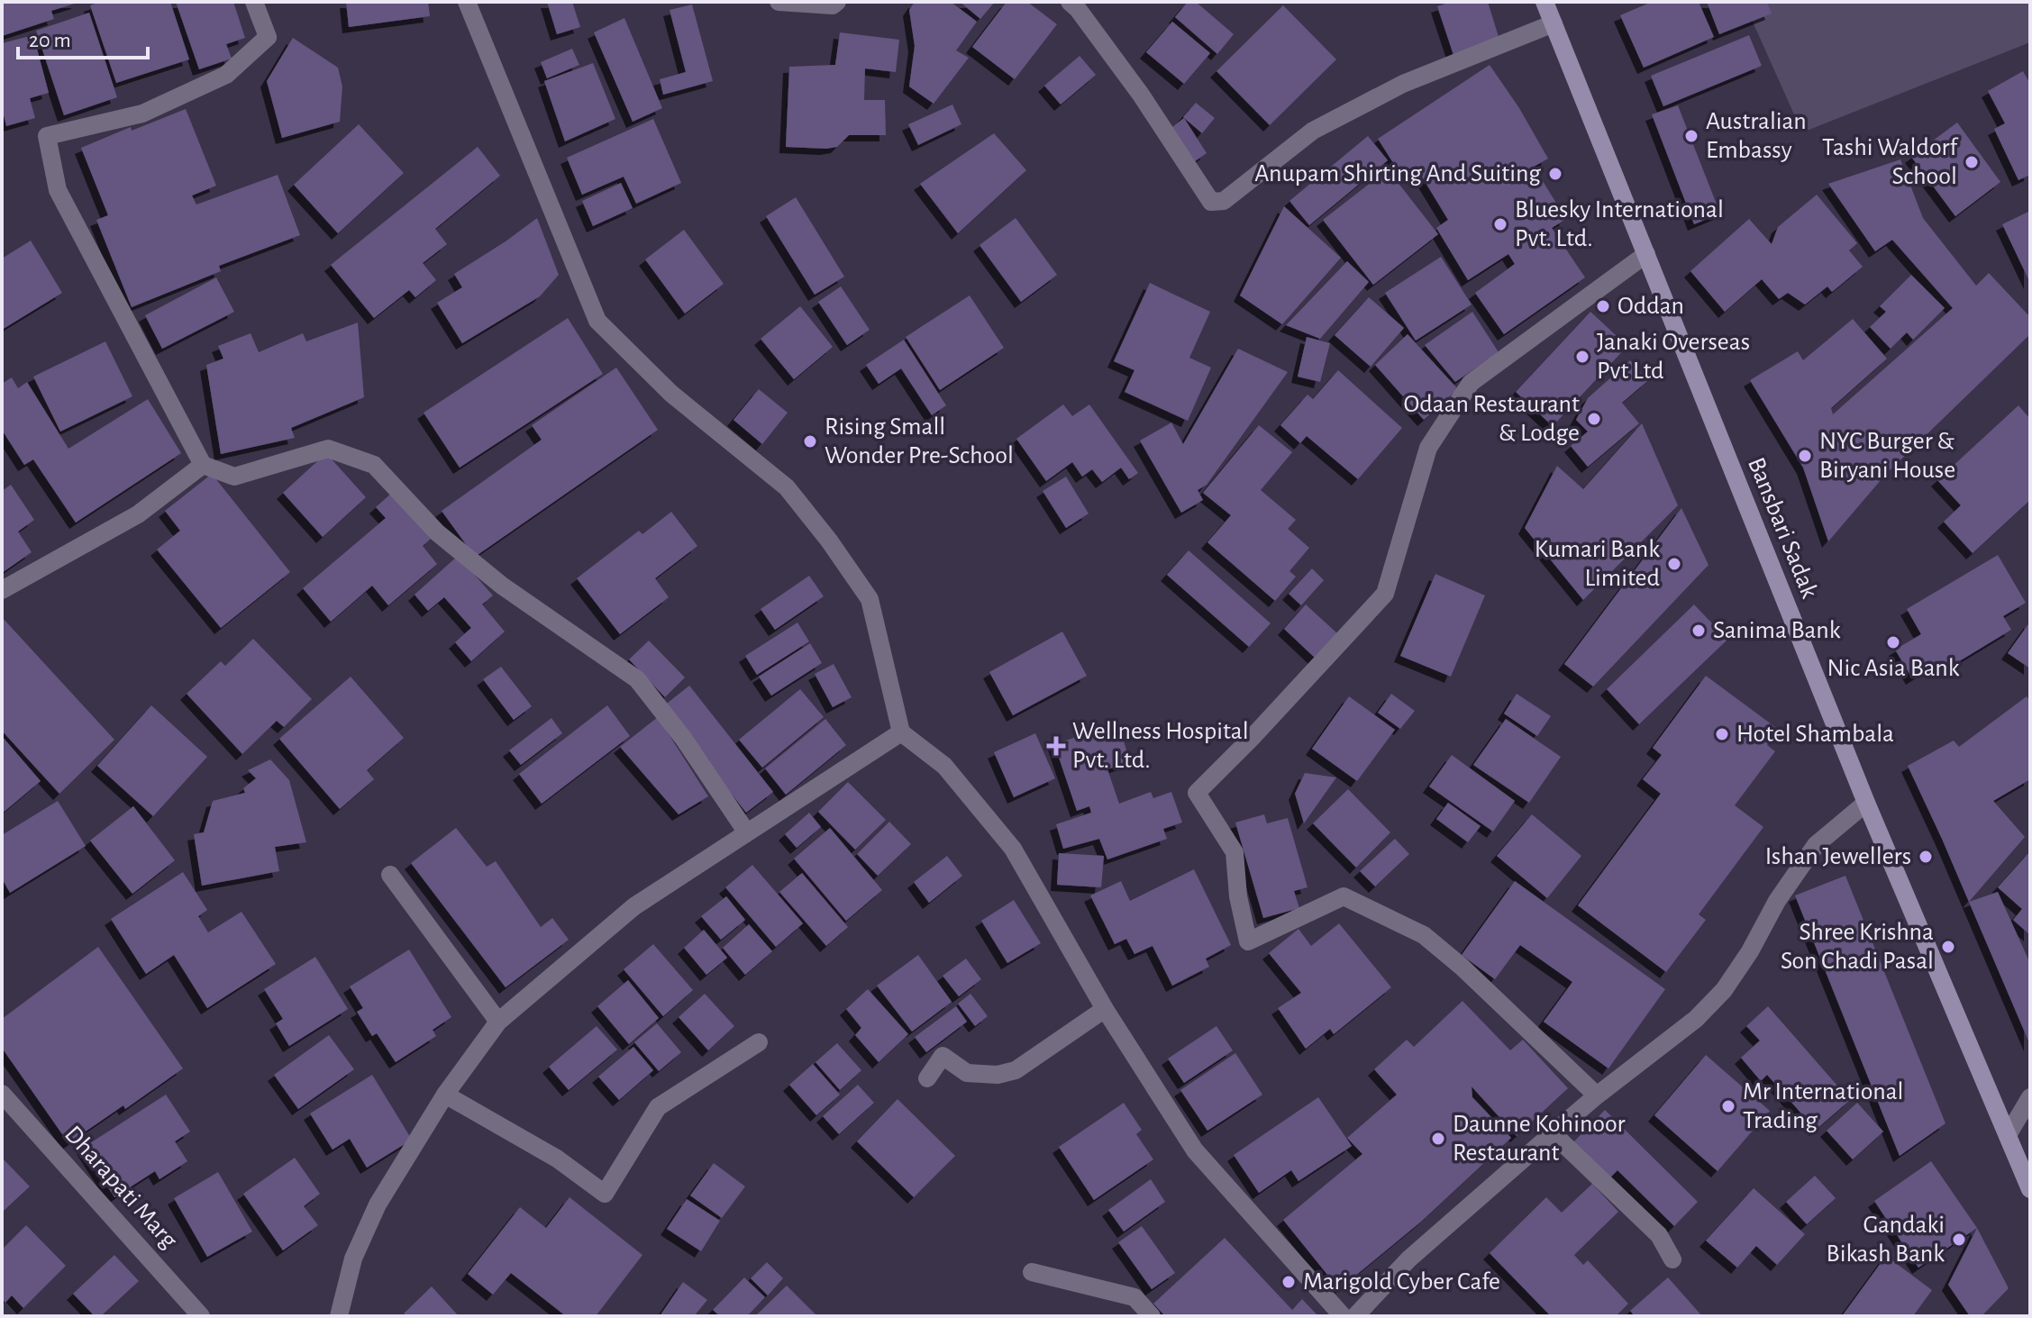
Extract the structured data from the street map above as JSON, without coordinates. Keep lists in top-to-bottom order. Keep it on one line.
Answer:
{"streets":{"main road":["Bansbari Sadak"],"street":["Dharapati Marg"]},"places":{"other":["Australian Embassy","Tashi Waldorf School","Anupam Shirting And Suiting","Bluesky International Pvt. Ltd.","Oddan","Janaki Overseas Pvt Ltd","Odaan Restaurant & Lodge","Rising Small Wonder Pre-School","NYC Burger & Biryani House","Kumari Bank Limited","Sanima Bank","Nic Asia Bank","Hotel Shambala","Ishan Jewellers","Shree Krishna Son Chadi Pasal","Mr International Trading","Daunne Kohinoor Restaurant","Gandaki Bikash Bank","Marigold Cyber Cafe"],"health":["Wellness Hospital Pvt. Ltd."]},"scale_bar":"20 m"}
